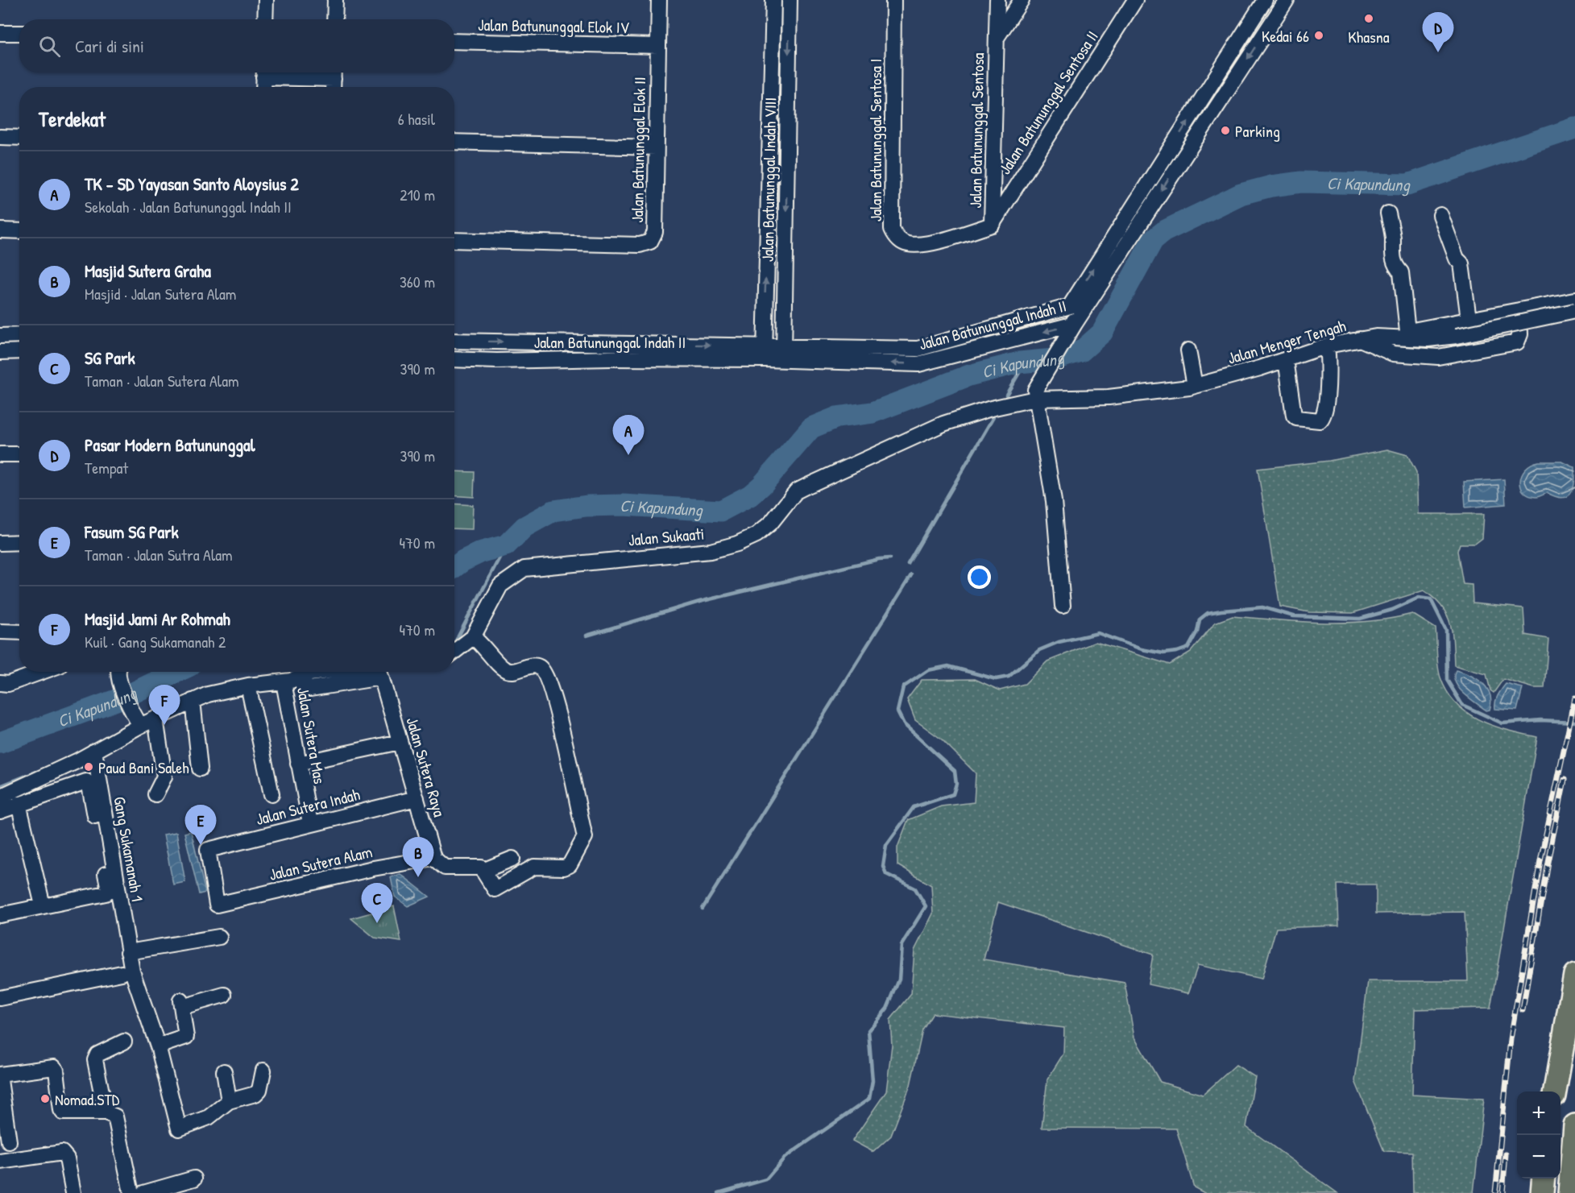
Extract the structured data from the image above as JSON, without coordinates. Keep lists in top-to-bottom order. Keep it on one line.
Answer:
{"streets":{"street":["Jalan Batununggal Elok IV","Jalan Batununggal Sentosa II","Jalan Batununggal Sentosa","Jalan Batununggal Sentosa I","Jalan Batununggal Elok II","Jalan Batununggal Indah VIII","Jalan Batununggal Indah II","Jalan Menger Tengah","Jalan Sukaati","Jalan Sutera Mas","Jalan Sutera Raya","Jalan Sutera Indah","Gang Sukamanah 1","Jalan Sutera Alam"]},"crossings":[["Jalan Batununggal Elok IV","Jalan Batununggal Elok II"],["Jalan Batununggal Sentosa II","Jalan Batununggal Sentosa"],["Jalan Batununggal Sentosa II","Jalan Batununggal Sentosa I"],["Jalan Batununggal Sentosa","Jalan Batununggal Sentosa I"],["Jalan Batununggal Indah VIII","Jalan Batununggal Indah II"],["Jalan Menger Tengah","Jalan Sukaati"],["Jalan Sutera Mas","Jalan Sutera Indah"],["Jalan Sutera Raya","Jalan Sutera Indah"],["Jalan Sutera Raya","Jalan Sutera Alam"],["Jalan Sutera Indah","Jalan Sutera Alam"]],"water":["Ci Kapundung"],"places":["Khasna","Kedai 66","Parking","Paud Bani Saleh","Nomad.STD"],"page":{"pins":["D","A","F","E","B","C"],"search":"Cari di sini","heading":["Terdekat","6 hasil"],"list":[{"mark":"A","name":"TK - SD Yayasan Santo Aloysius 2","note":"Sekolah · Jalan Batununggal Indah II","value":"210 m"},{"mark":"B","name":"Masjid Sutera Graha","note":"Masjid · Jalan Sutera Alam","value":"360 m"},{"mark":"C","name":"SG Park","note":"Taman · Jalan Sutera Alam","value":"390 m"},{"mark":"D","name":"Pasar Modern Batununggal","note":"Tempat","value":"390 m"},{"mark":"E","name":"Fasum SG Park","note":"Taman · Jalan Sutra Alam","value":"470 m"},{"mark":"F","name":"Masjid Jami Ar Rohmah","note":"Kuil · Gang Sukamanah 2","value":"470 m"}],"map_buttons":["+","−"]}}
